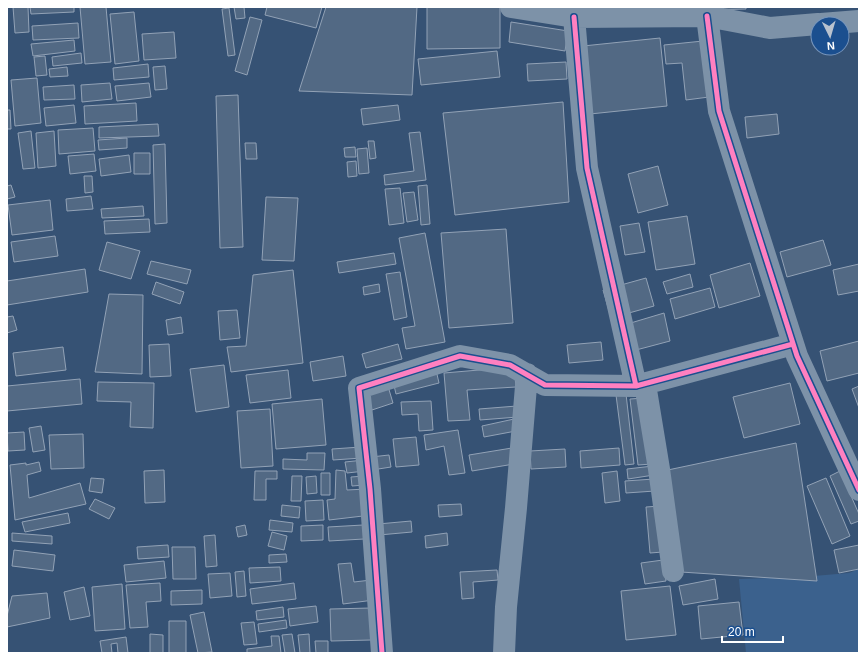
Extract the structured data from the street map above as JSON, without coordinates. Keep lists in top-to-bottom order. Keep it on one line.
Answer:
{"scale_bar":"20 m","north":"bottom"}
